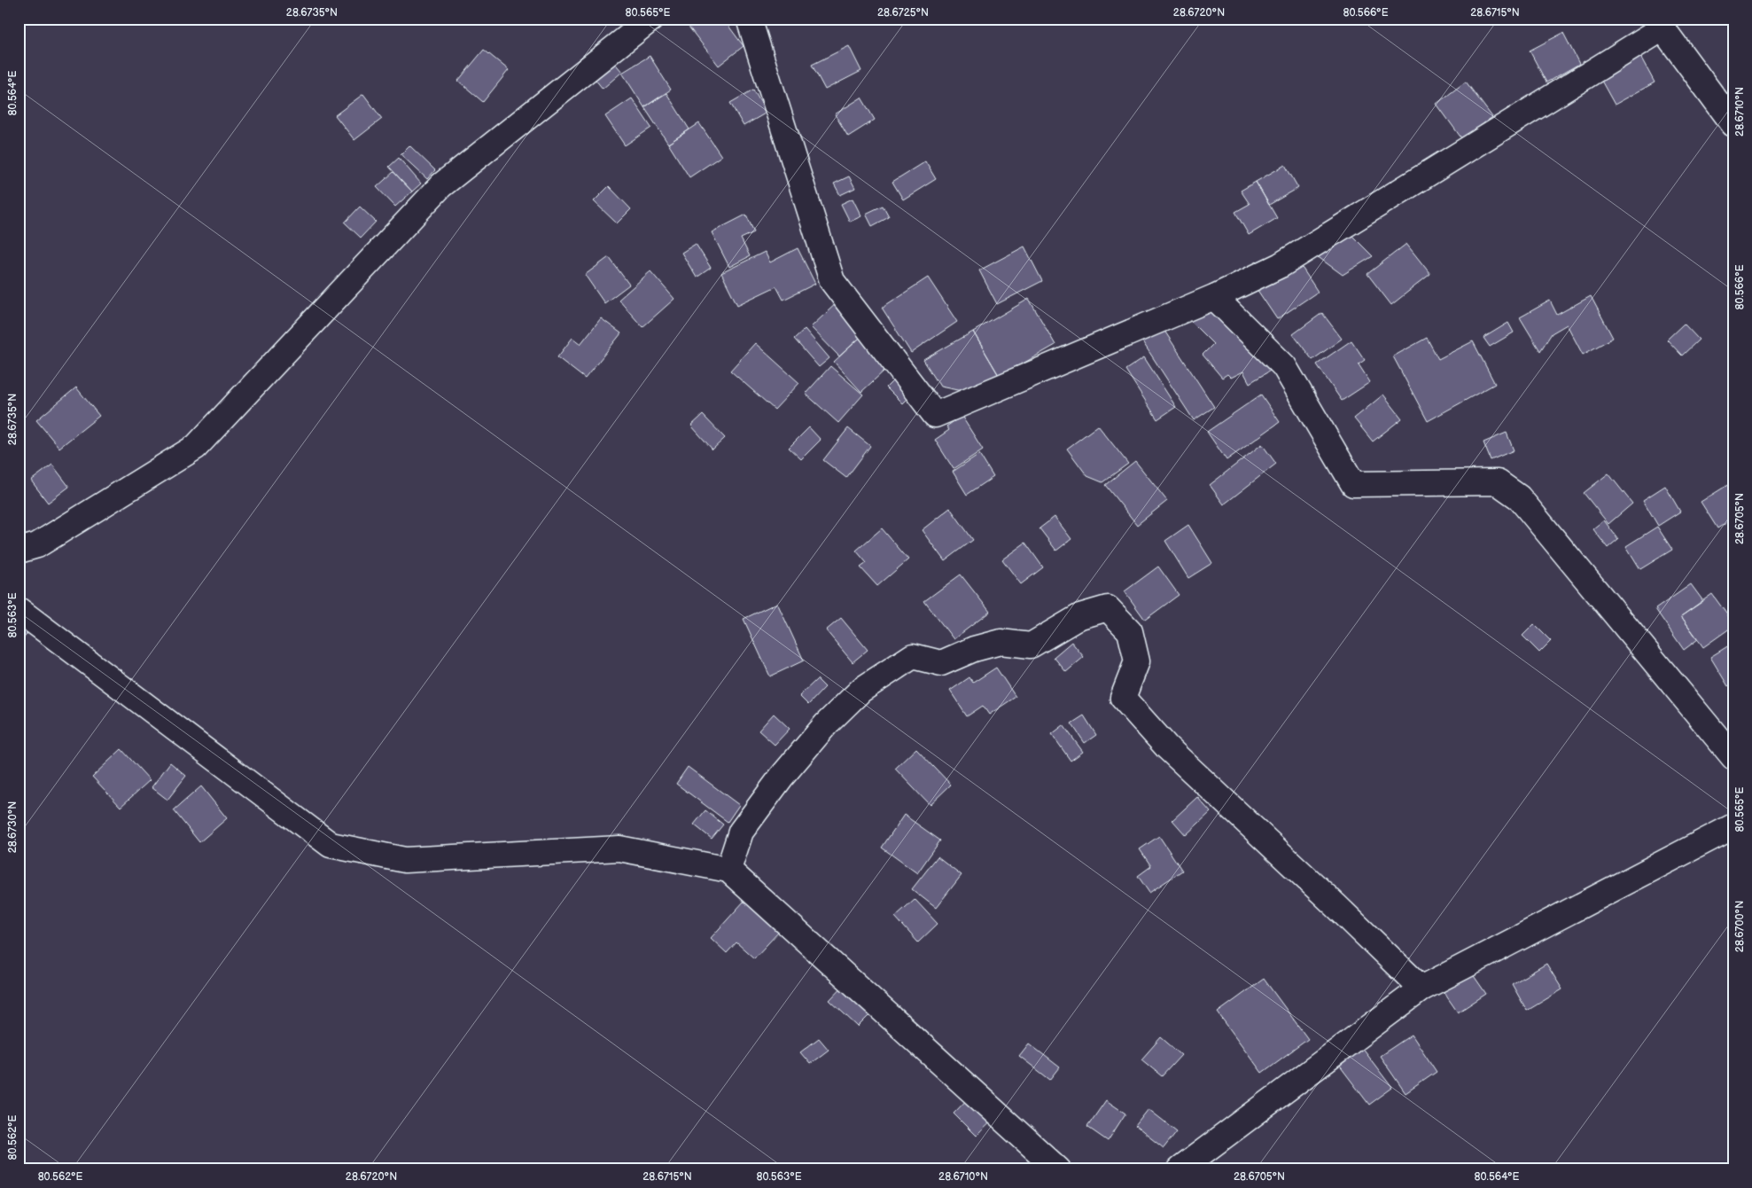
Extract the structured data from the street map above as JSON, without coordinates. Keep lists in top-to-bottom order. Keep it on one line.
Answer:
{"coordinates":["28.6735°N","80.565°E","28.6725°N","28.6720°N","80.566°E","28.6715°N","80.564°E","28.6710°N","28.6705°N","80.563°E","28.6730°N","28.6700°N","80.562°E"]}
